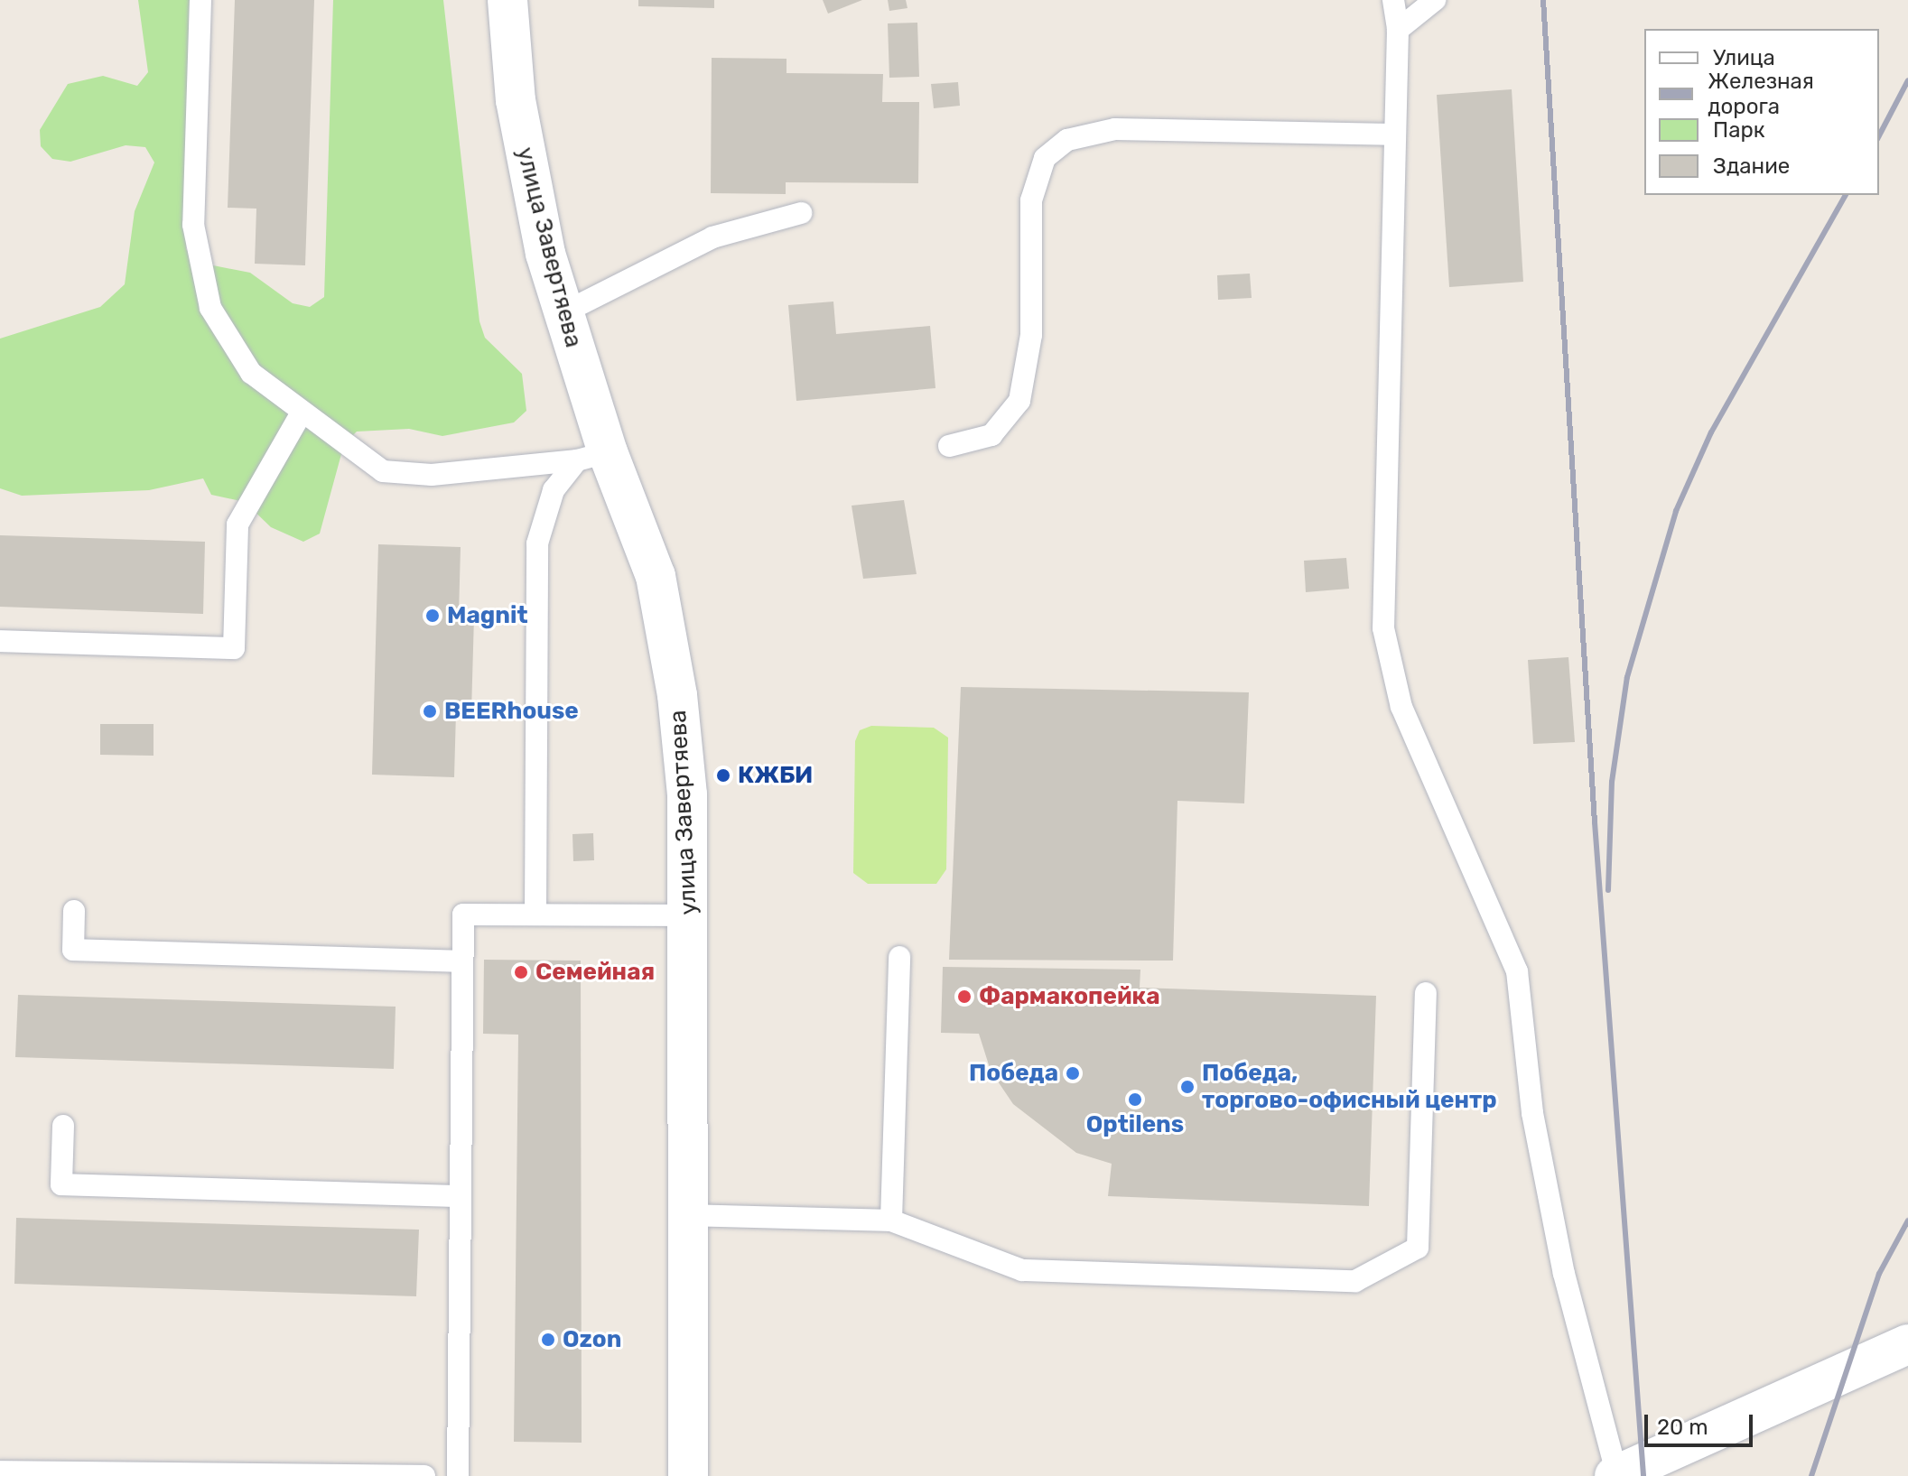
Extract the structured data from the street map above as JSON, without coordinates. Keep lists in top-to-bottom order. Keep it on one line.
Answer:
{"streets":{"main road":["улица Завертяева"]},"places":["Magnit","BEERhouse","КЖБИ","Семейная","Фармакопейка","Победа","Победа, торгово-офисный центр","Optilens","Ozon"],"legend":["Улица","Железная дорога","Парк","Здание"],"scale_bar":"20 m"}
